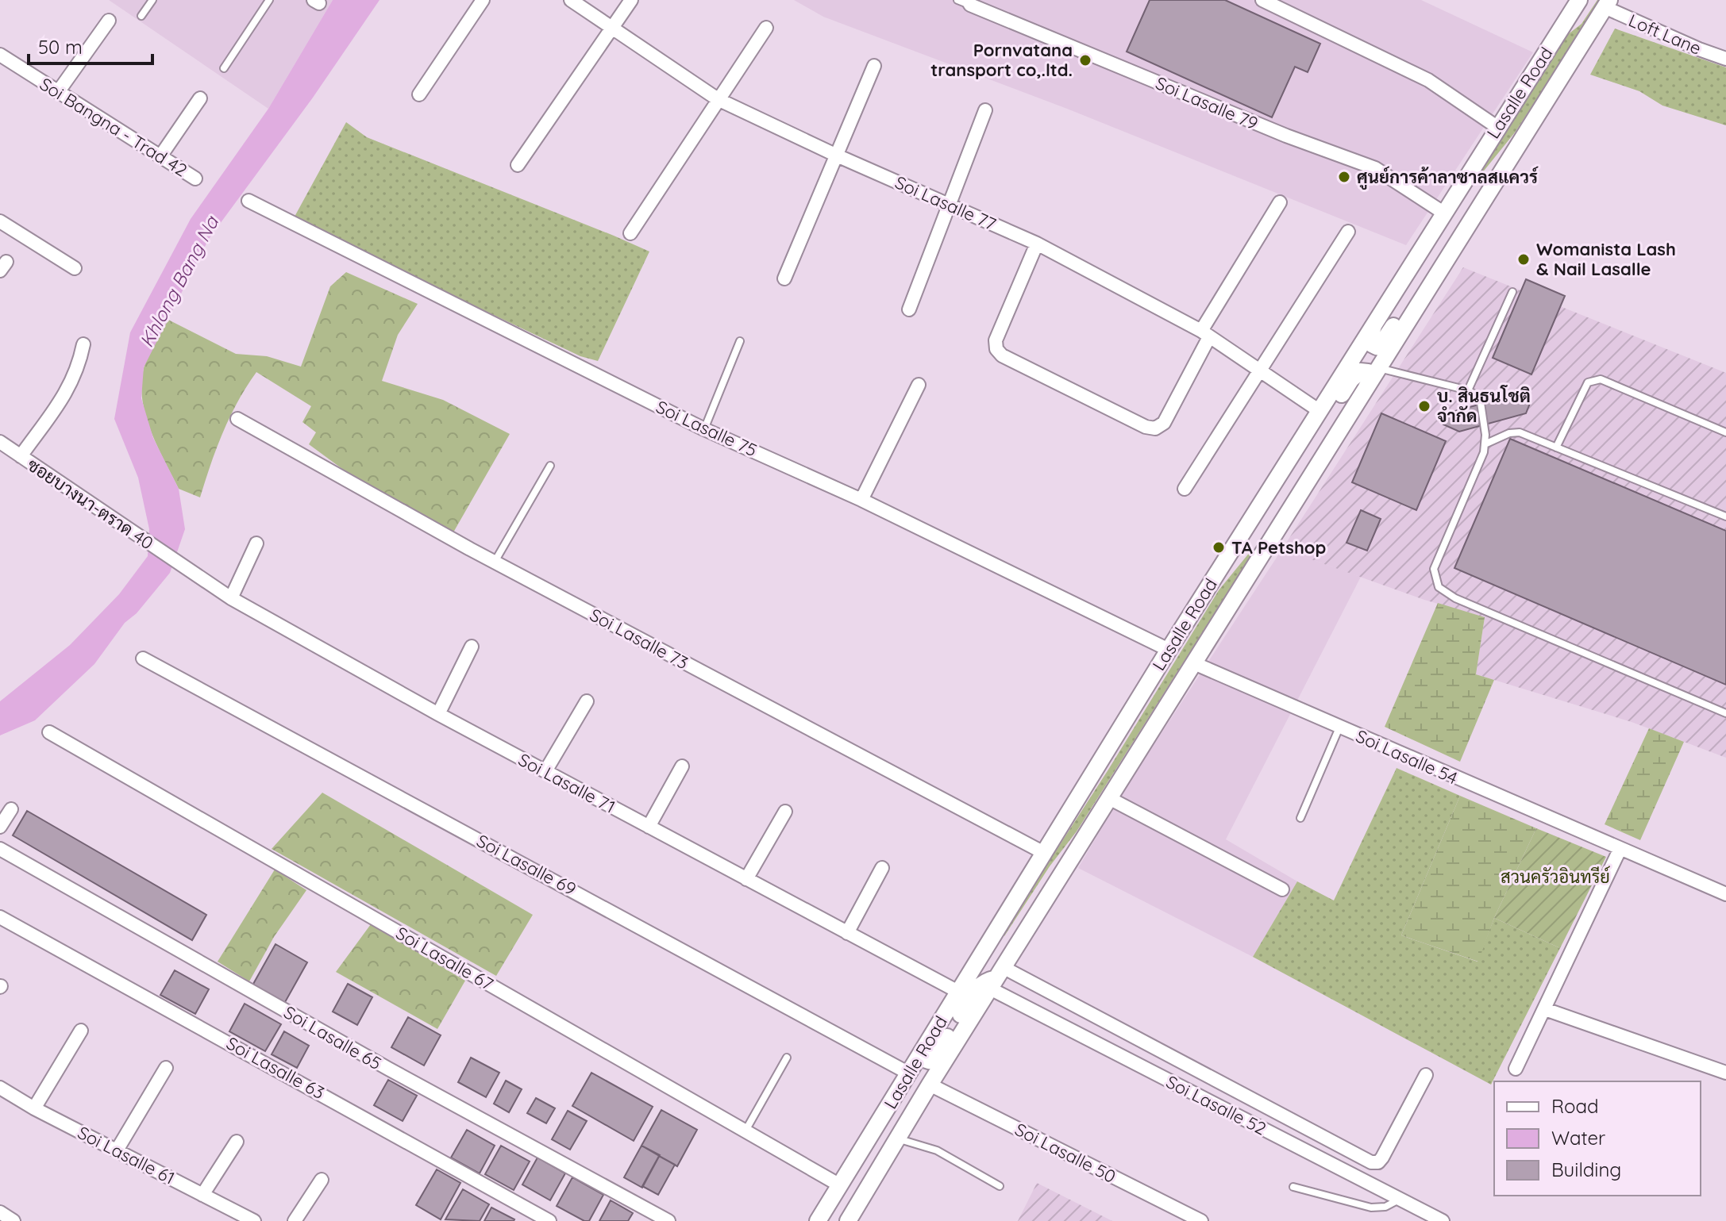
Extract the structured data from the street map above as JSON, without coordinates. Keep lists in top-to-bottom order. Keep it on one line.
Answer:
{"streets":{"street":["Loft Lane","Lasalle Road","Soi Lasalle 79","Soi Bangna - Trad 42","Soi Lasalle 77","Soi Lasalle 75","ซอยบางนา-ตราด 40","Soi Lasalle 73","Soi Lasalle 54","Soi Lasalle 71","Soi Lasalle 69","Soi Lasalle 67","Soi Lasalle 65","Soi Lasalle 63","Soi Lasalle 52","Soi Lasalle 50","Soi Lasalle 61"]},"crossings":[["Loft Lane","Lasalle Road"],["Lasalle Road","Soi Lasalle 79"],["Lasalle Road","Soi Lasalle 77"],["Lasalle Road","Soi Lasalle 75"],["Lasalle Road","Soi Lasalle 73"],["Lasalle Road","Soi Lasalle 54"],["Lasalle Road","Soi Lasalle 71"],["Lasalle Road","Soi Lasalle 69"],["Lasalle Road","Soi Lasalle 67"],["Lasalle Road","Soi Lasalle 52"],["Lasalle Road","Soi Lasalle 50"],["ซอยบางนา-ตราด 40","Soi Lasalle 71"]],"water":["Khlong Bang Na"],"parks":["สวนครัวอินทรีย์"],"places":["Pornvatana transport co,.ltd.","ศูนย์การค้าลาซาลสแควร์","Womanista Lash & Nail Lasalle","บ. สินธนโชติ จำกัด","TA Petshop"],"legend":["Road","Water","Building"],"scale_bar":"50 m"}
